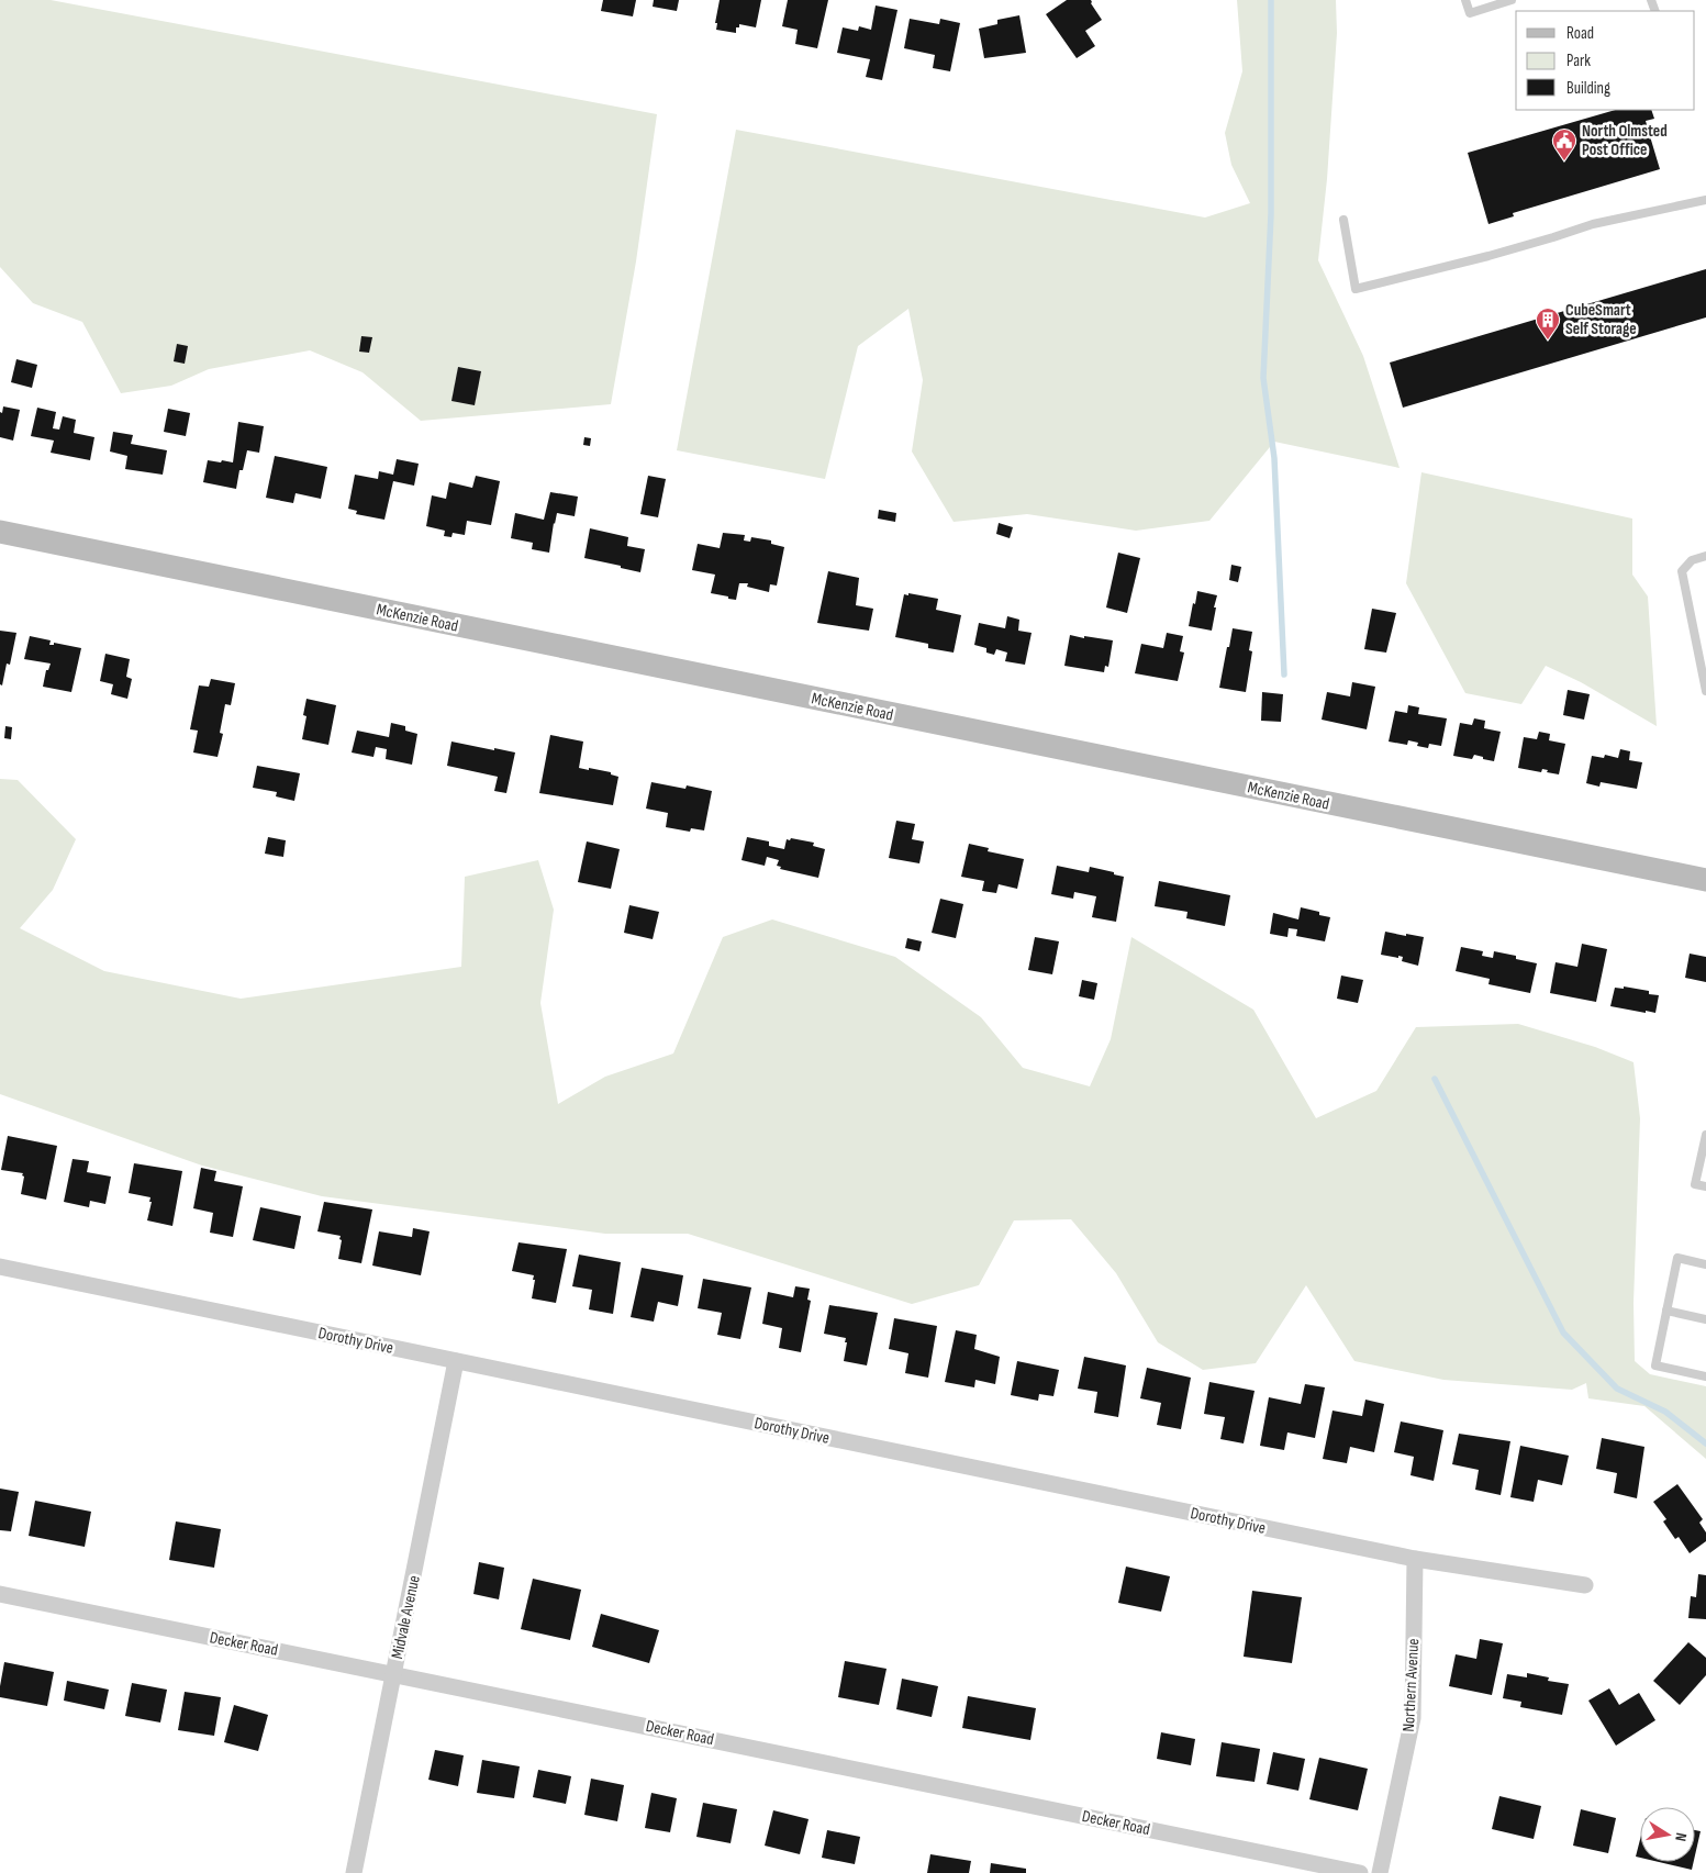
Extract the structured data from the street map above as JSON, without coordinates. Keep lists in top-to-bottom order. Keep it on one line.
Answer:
{"streets":{"street":["McKenzie Road","Dorothy Drive","Midvale Avenue","Decker Road","Northern Avenue"]},"crossings":[["Dorothy Drive","Midvale Avenue"],["Dorothy Drive","Northern Avenue"],["Midvale Avenue","Decker Road"]],"places":{"public building":["North Olmsted Post Office"],"building":["CubeSmart Self Storage"]},"legend":["Road","Park","Building"],"north":"right"}
